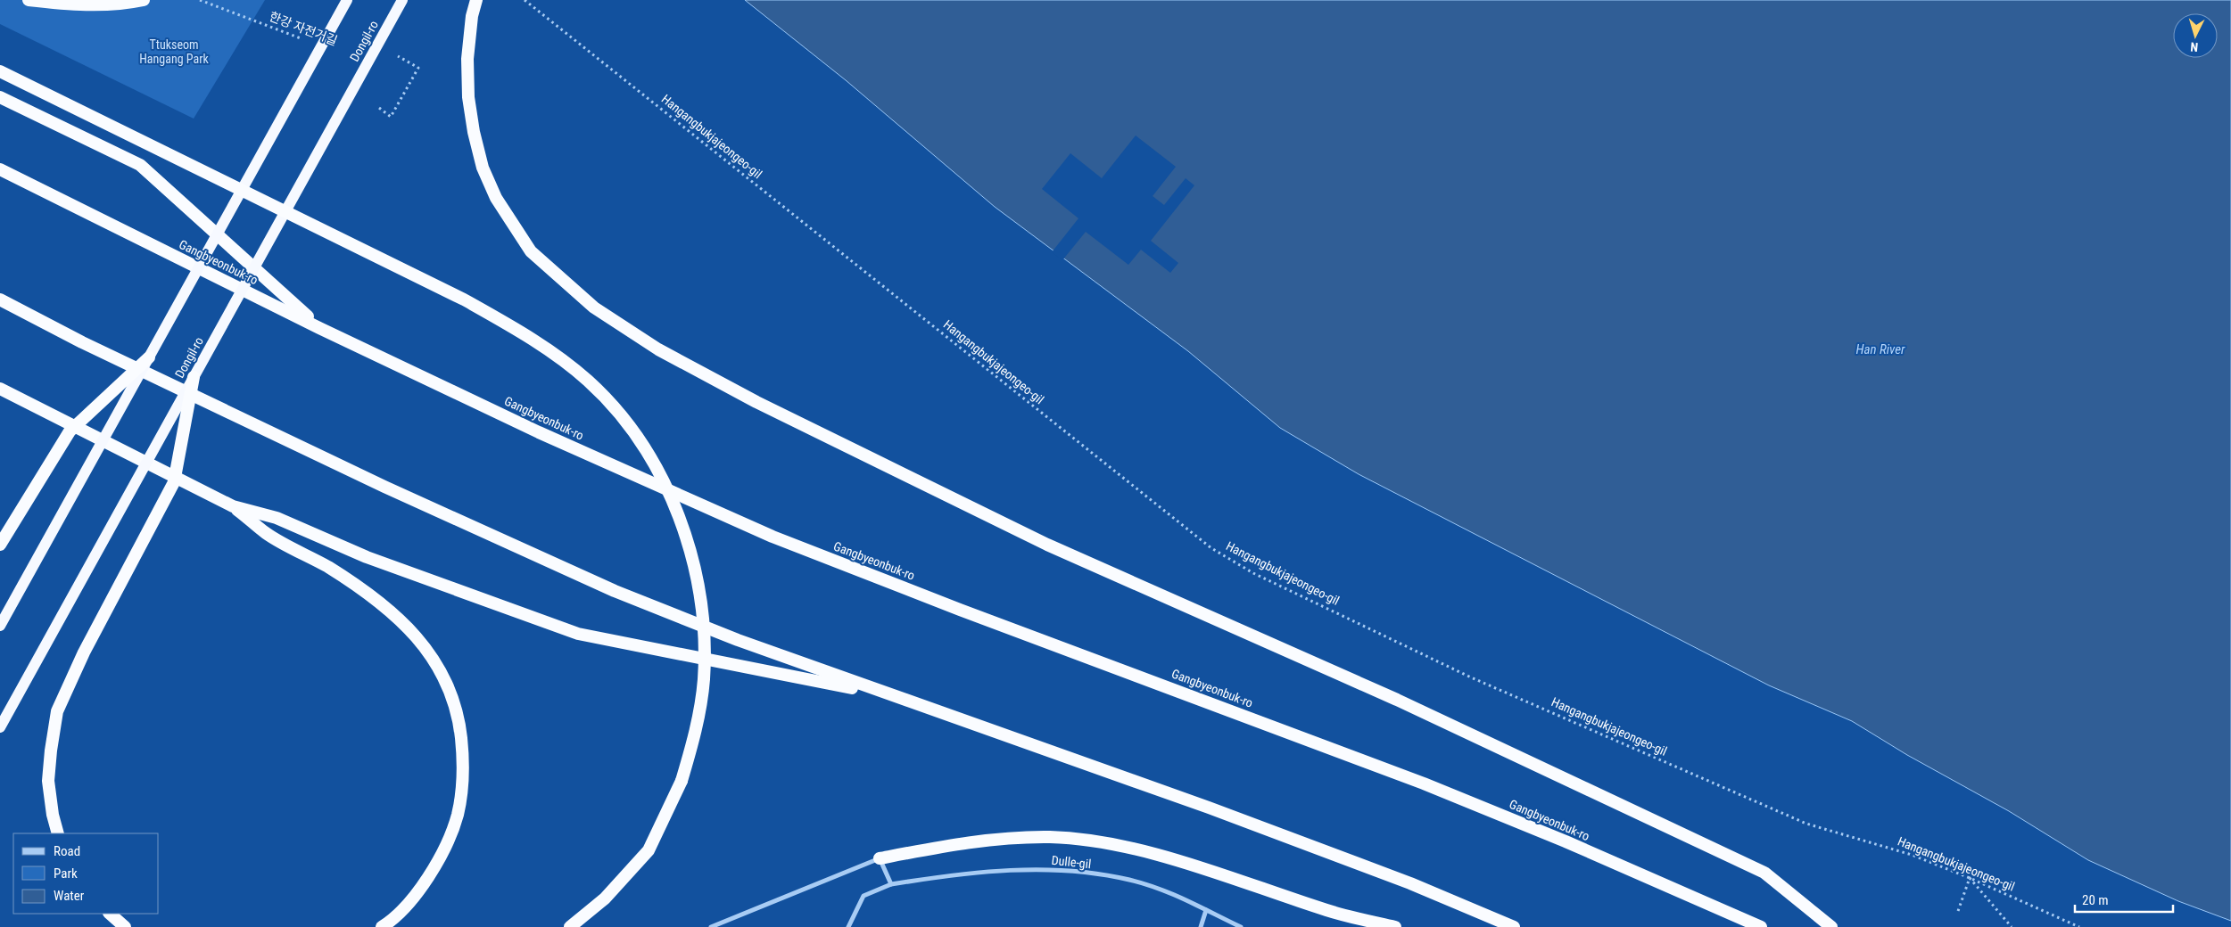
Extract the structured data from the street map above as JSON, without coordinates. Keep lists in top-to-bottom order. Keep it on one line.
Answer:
{"streets":{"highway":["Gangbyeonbuk-ro"],"main road":["Dongil-ro"],"street":["Dulle-gil"],"path":["한강 자전거길","Hangangbukjajeongeo-gil"]},"water":["Han River"],"parks":["Ttukseom Hangang Park"],"legend":["Road","Park","Water"],"scale_bar":"20 m","north":"bottom"}
